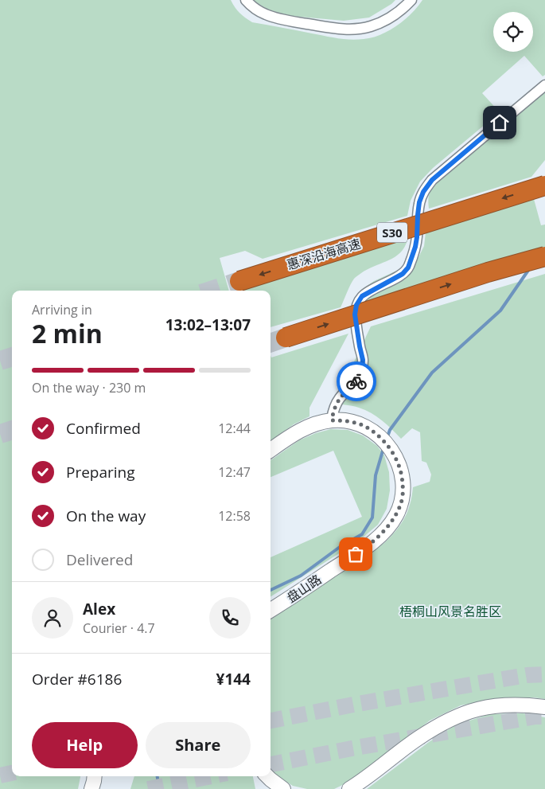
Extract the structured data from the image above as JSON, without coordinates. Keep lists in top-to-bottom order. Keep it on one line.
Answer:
{"streets":{"highway":["S30","惠深沿海高速"],"main road":["盘山路"]},"parks":["梧桐山风景名胜区"],"page":{"heading":["2 min","Arriving in","13:02–13:07"],"panel":["Alex","Courier · 4.7","Order #6186","¥144"],"bar":"On the way · 230 m","list":[["Confirmed","12:44"],["Preparing","12:47"],["On the way","12:58"],"Delivered"],"buttons":["Help","Share"]}}
